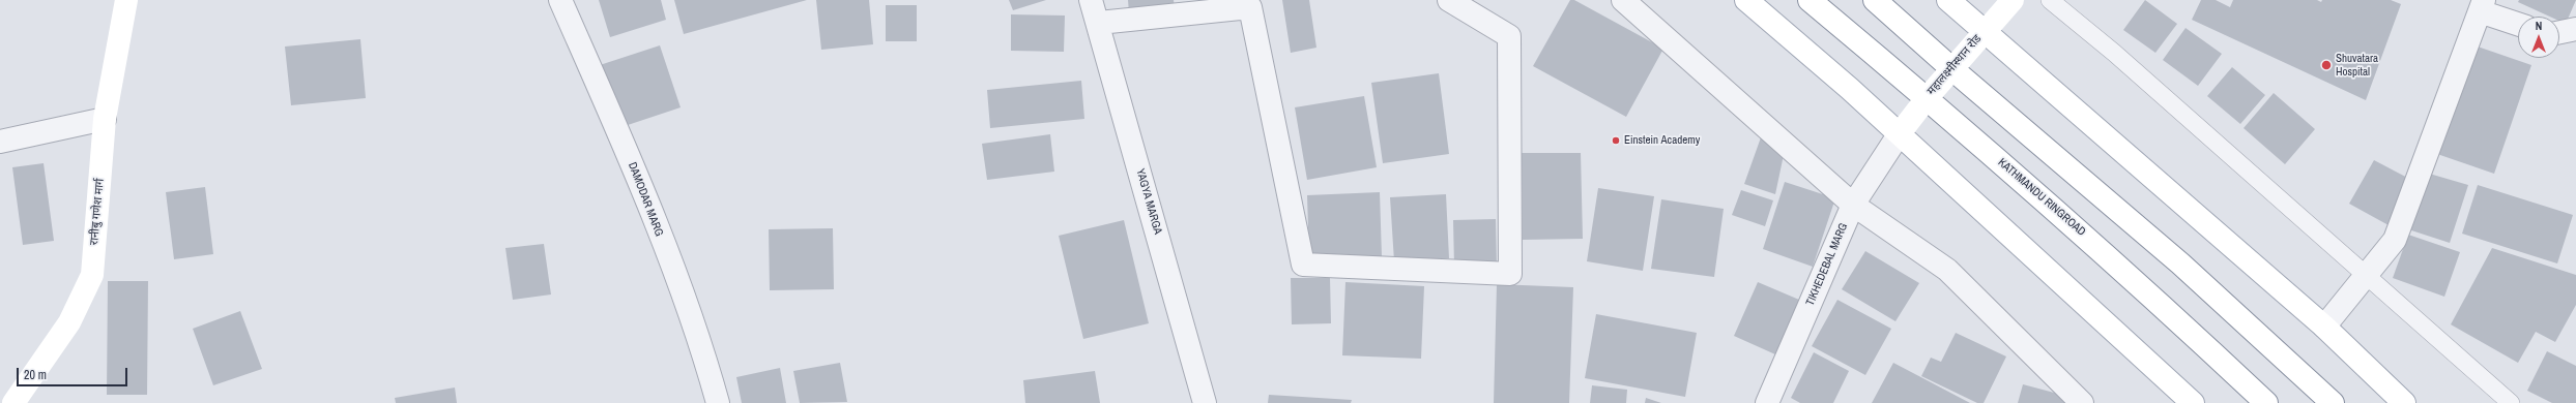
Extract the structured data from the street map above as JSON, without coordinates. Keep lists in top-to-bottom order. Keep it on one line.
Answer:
{"streets":{"main road":["महालक्ष्मीस्थान रोड","KATHMANDU RINGROAD","रानीबु गणेश मार्ग"],"street":["DAMODAR MARG","YAGYA MARGA","TIKHEDEBAL MARG"]},"crossings":[["महालक्ष्मीस्थान रोड","KATHMANDU RINGROAD"],["महालक्ष्मीस्थान रोड","TIKHEDEBAL MARG"]],"places":["Shuvatara Hospital","Einstein Academy"],"scale_bar":"20 m","north":"top"}
